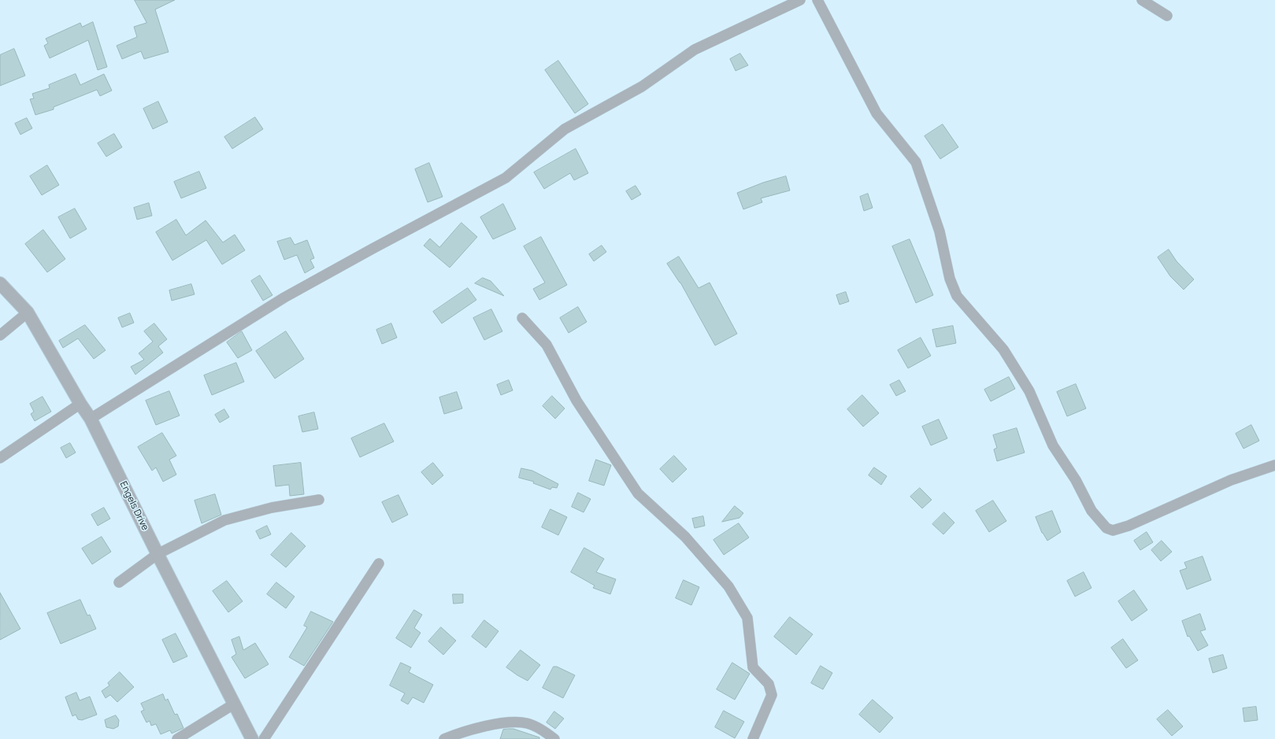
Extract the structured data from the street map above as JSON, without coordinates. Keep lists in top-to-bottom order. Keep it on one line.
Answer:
{"streets":{"street":["Engels Drive"]}}
